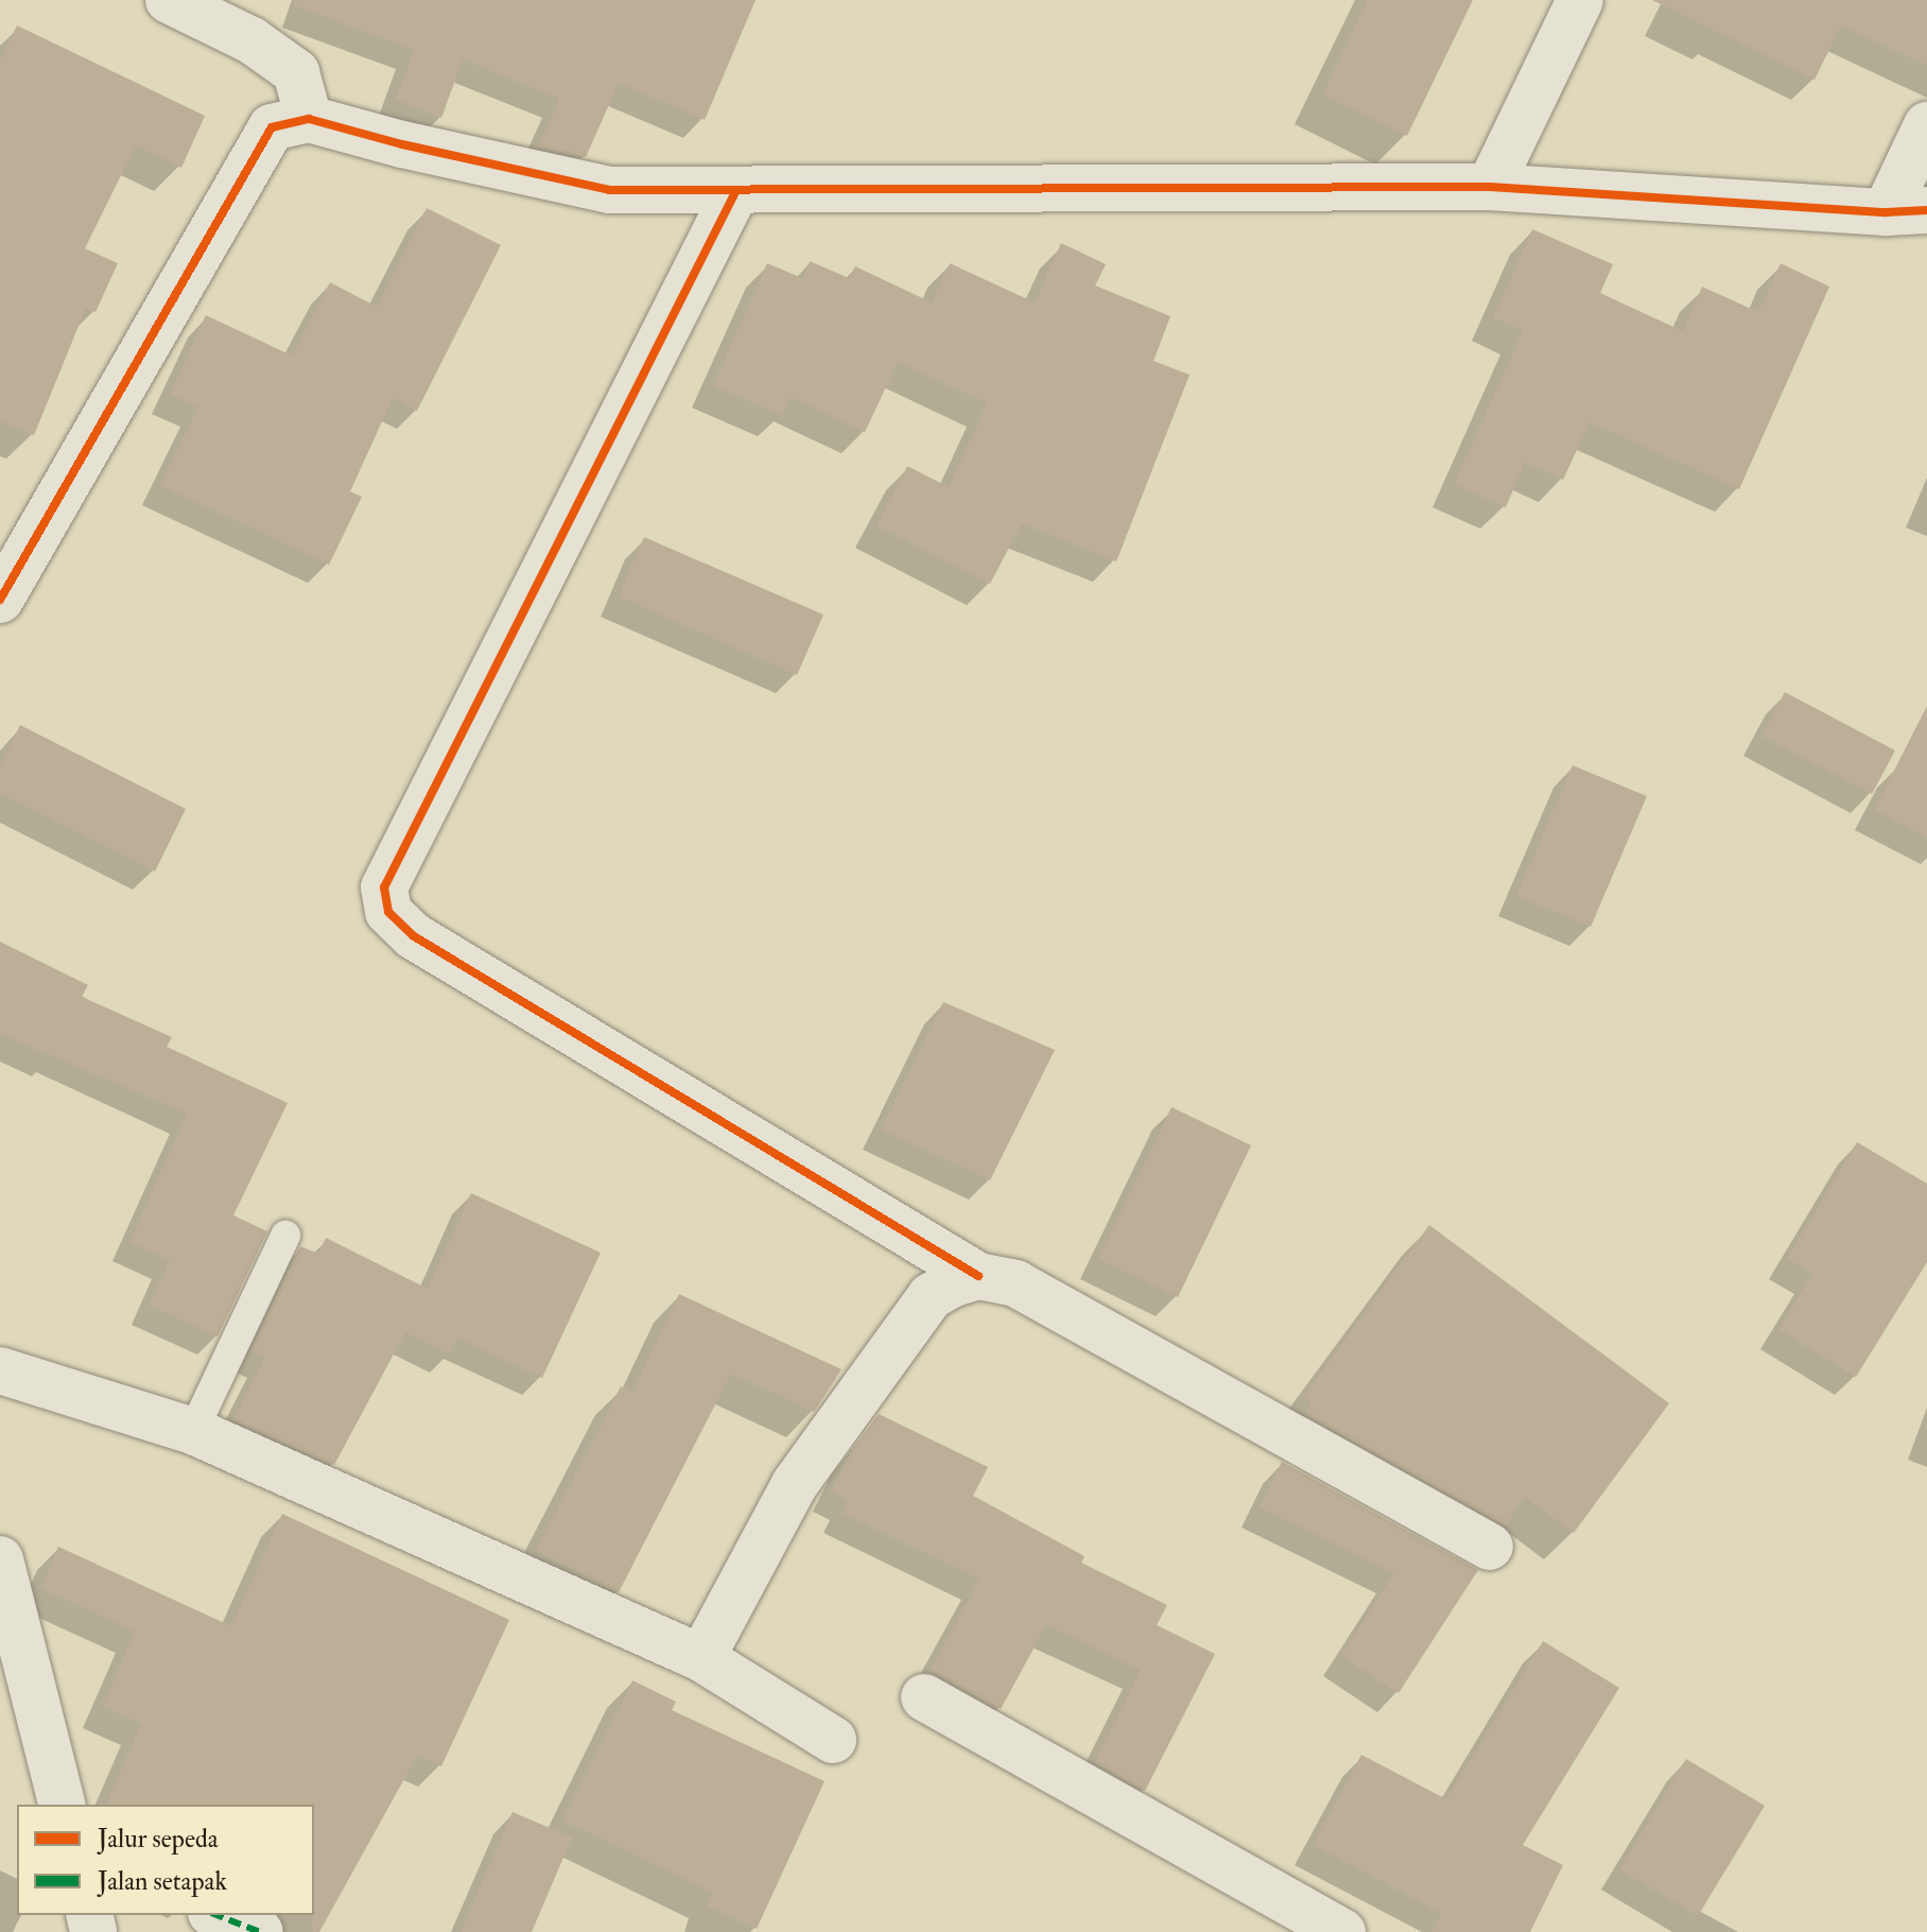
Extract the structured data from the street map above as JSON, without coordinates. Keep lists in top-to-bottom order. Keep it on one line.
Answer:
{"legend":["Jalur sepeda","Jalan setapak"]}
